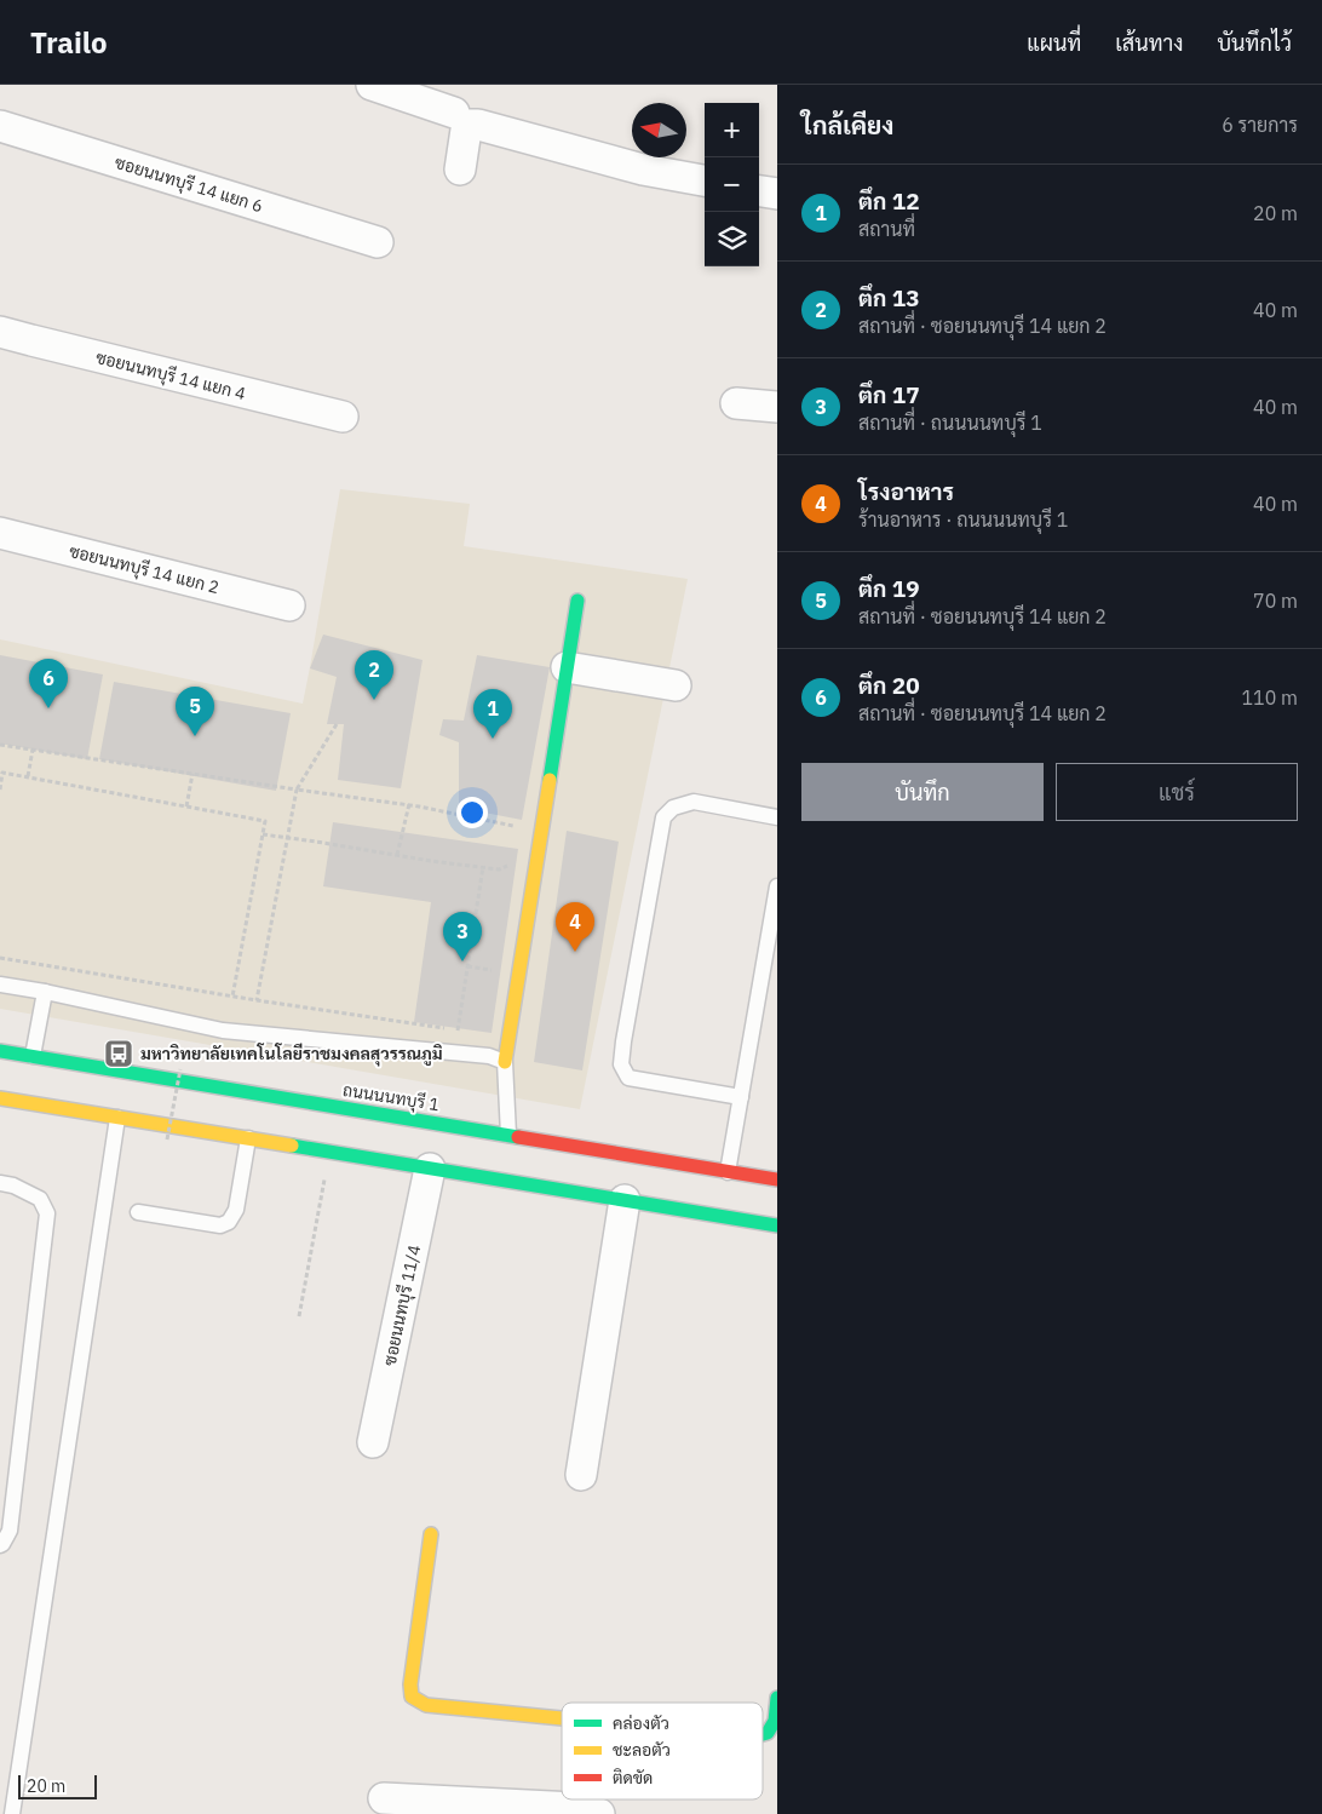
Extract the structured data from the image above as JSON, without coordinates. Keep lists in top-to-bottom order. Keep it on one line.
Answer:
{"streets":{"main road":["ถนนนนทบุรี 1"],"street":["ซอยนนทบุรี 14 แยก 6","ซอยนนทบุรี 14 แยก 4","ซอยนนทบุรี 14 แยก 2","ซอยนนทบุรี 11/4"]},"places":{"bus stop":["มหาวิทยาลัยเทคโนโลยีราชมงคลสุวรรณภูมิ"]},"legend":["คล่องตัว","ชะลอตัว","ติดขัด"],"scale_bar":"20 m","north":"left","page":{"header":"Trailo","nav":["แผนที่","เส้นทาง","บันทึกไว้"],"heading":["ใกล้เคียง","6 รายการ"],"map_buttons":["+","−"],"list":[{"mark":"1","name":"ตึก 12","note":"สถานที่","value":"20 m"},{"mark":"2","name":"ตึก 13","note":"สถานที่ · ซอยนนทบุรี 14 แยก 2","value":"40 m"},{"mark":"3","name":"ตึก 17","note":"สถานที่ · ถนนนนทบุรี 1","value":"40 m"},{"mark":"4","name":"โรงอาหาร","note":"ร้านอาหาร · ถนนนนทบุรี 1","value":"40 m"},{"mark":"5","name":"ตึก 19","note":"สถานที่ · ซอยนนทบุรี 14 แยก 2","value":"70 m"},{"mark":"6","name":"ตึก 20","note":"สถานที่ · ซอยนนทบุรี 14 แยก 2","value":"110 m"}],"pins":["2","6","5","1","4","3"],"buttons":["บันทึก","แชร์"],"scale":"20 m"}}
